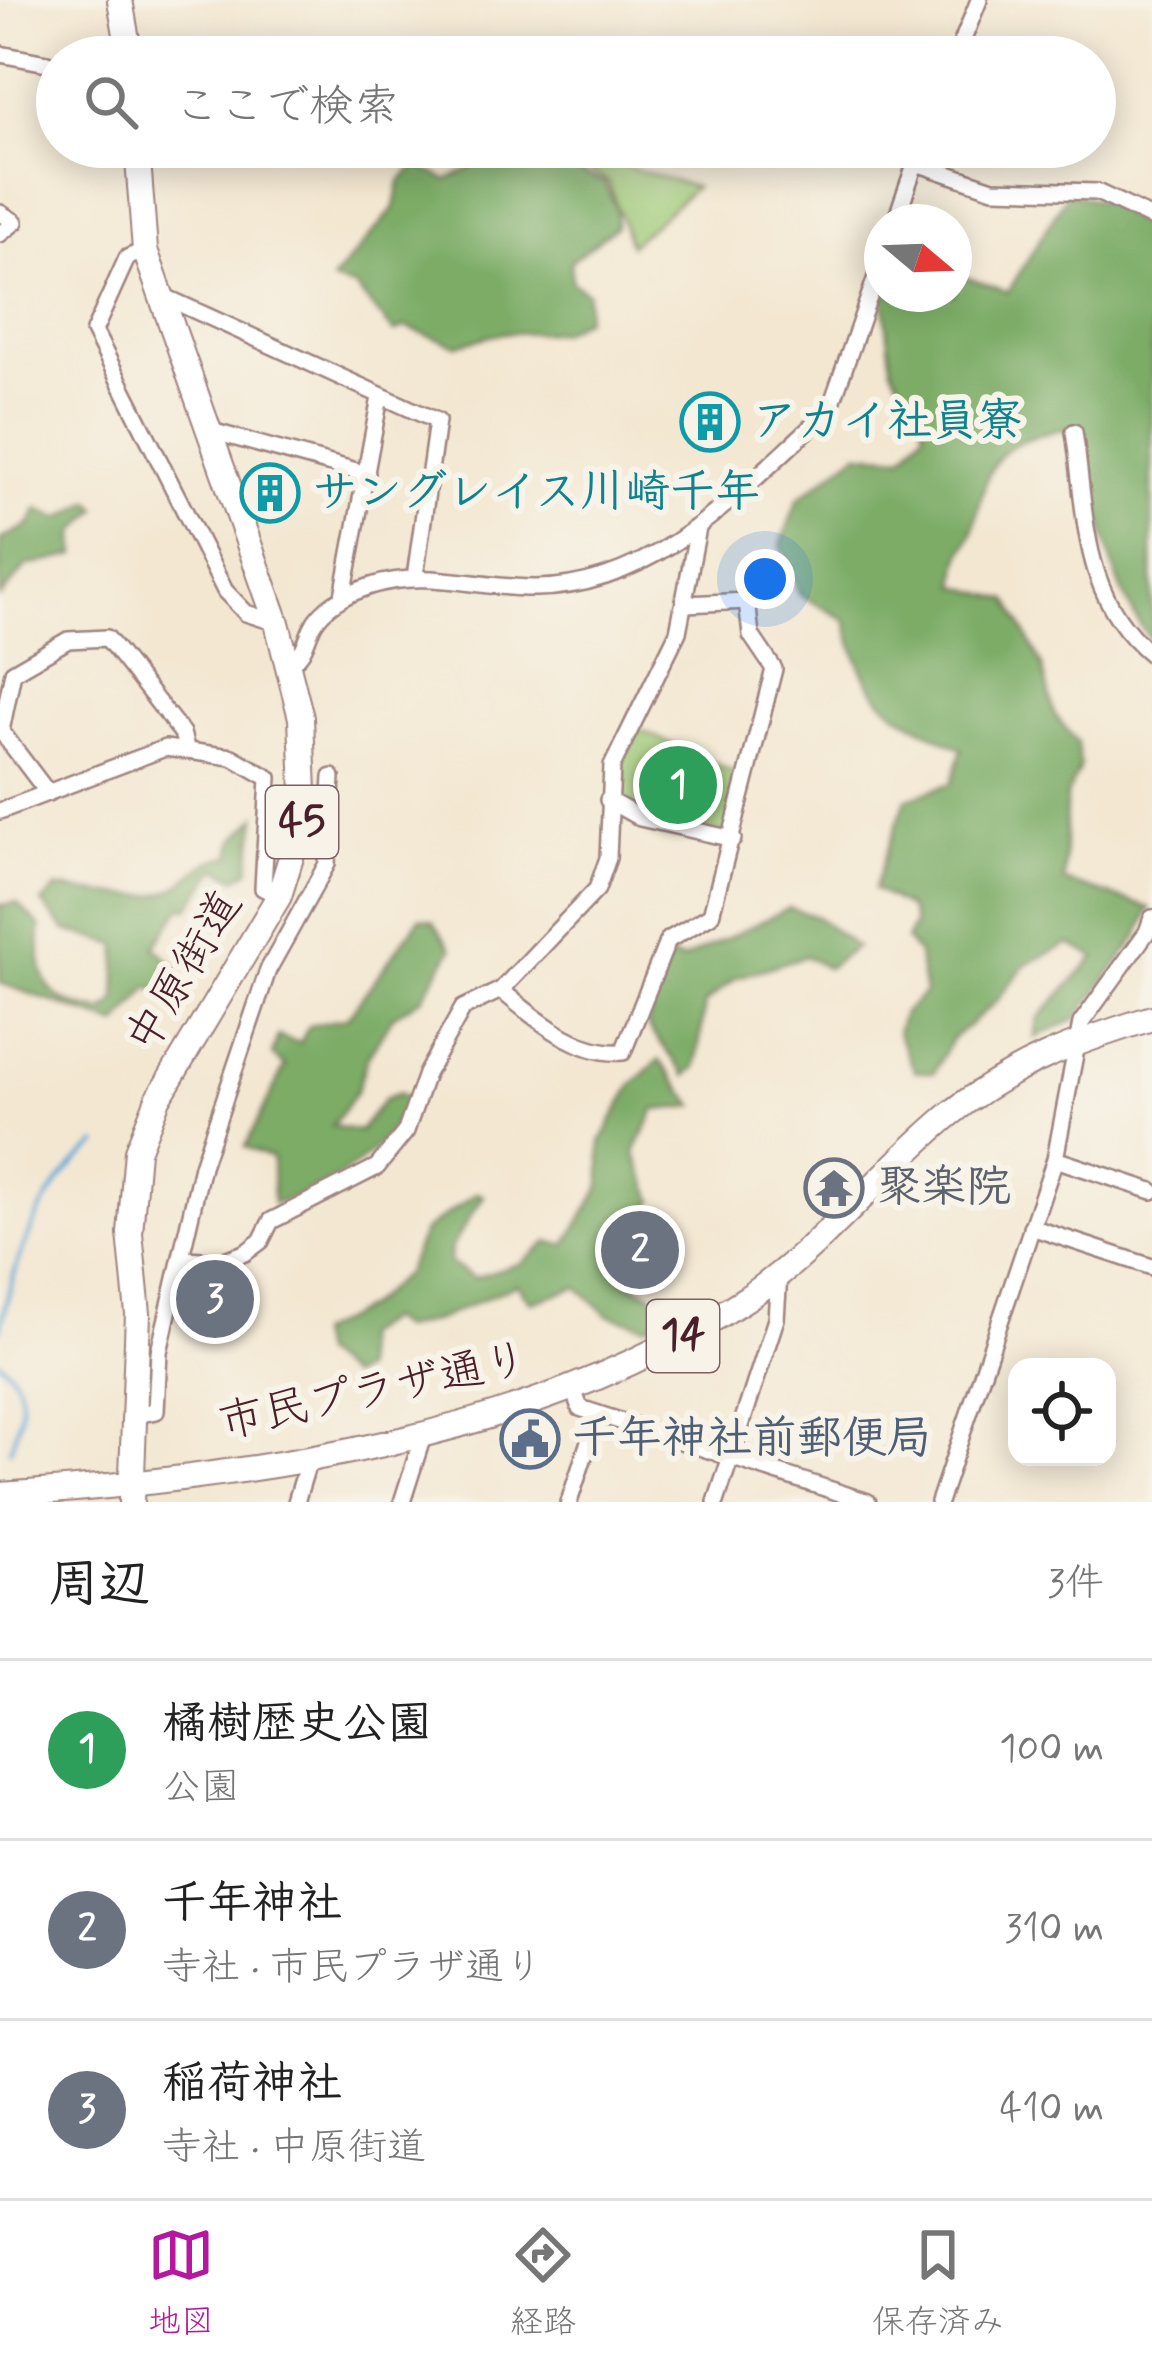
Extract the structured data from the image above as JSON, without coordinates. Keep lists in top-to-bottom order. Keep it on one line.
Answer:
{"streets":{"main road":["45","中原街道","14","市民プラザ通り"]},"crossings":[["中原街道","市民プラザ通り"]],"places":{"building":["アカイ社員寮","サングレイス川崎千年"],"temple":["聚楽院"],"public building":["千年神社前郵便局"]},"north":"right","page":{"search":"ここで検索","pins":["1","2","3"],"heading":["周辺","3件"],"list":[{"mark":"1","name":"橘樹歴史公園","note":"公園","value":"100 m"},{"mark":"2","name":"千年神社","note":"寺社 · 市民プラザ通り","value":"310 m"},{"mark":"3","name":"稲荷神社","note":"寺社 · 中原街道","value":"410 m"}],"nav":["地図","経路","保存済み"]}}
